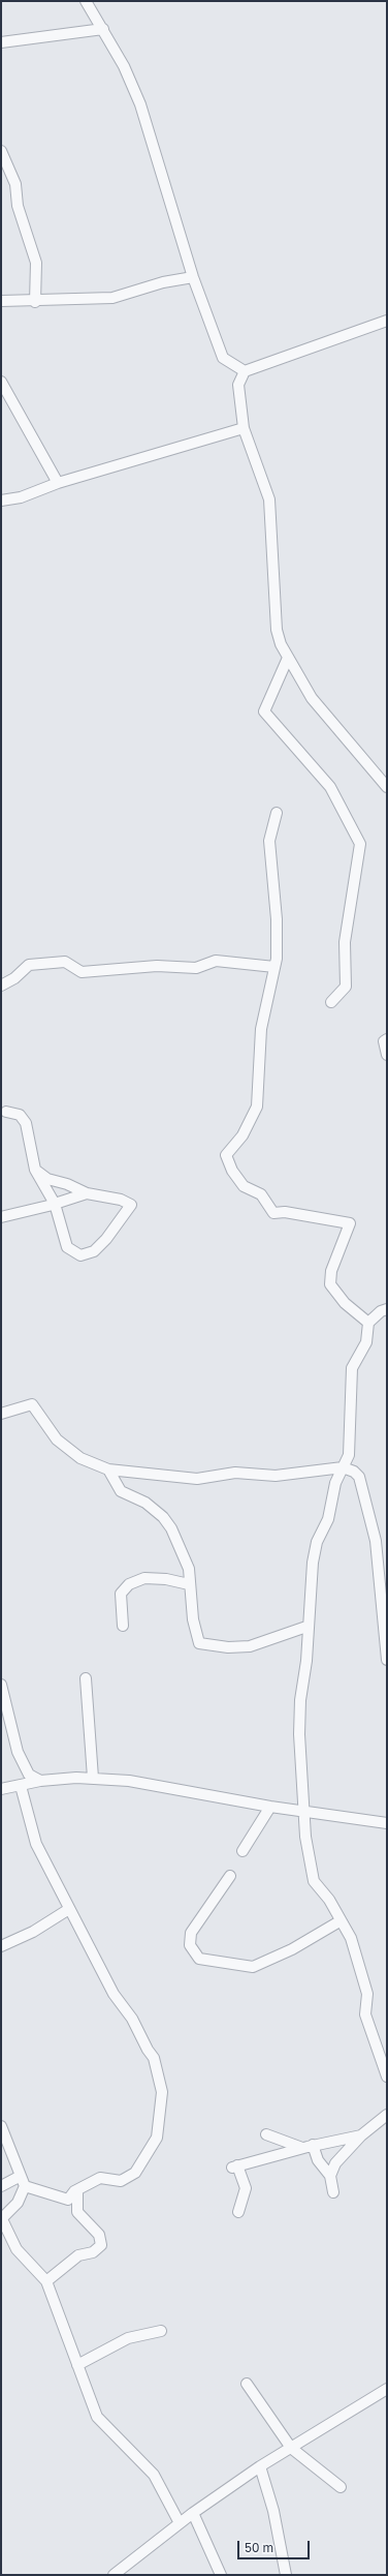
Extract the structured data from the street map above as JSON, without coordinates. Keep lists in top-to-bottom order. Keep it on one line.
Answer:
{"scale_bar":"50 m"}
